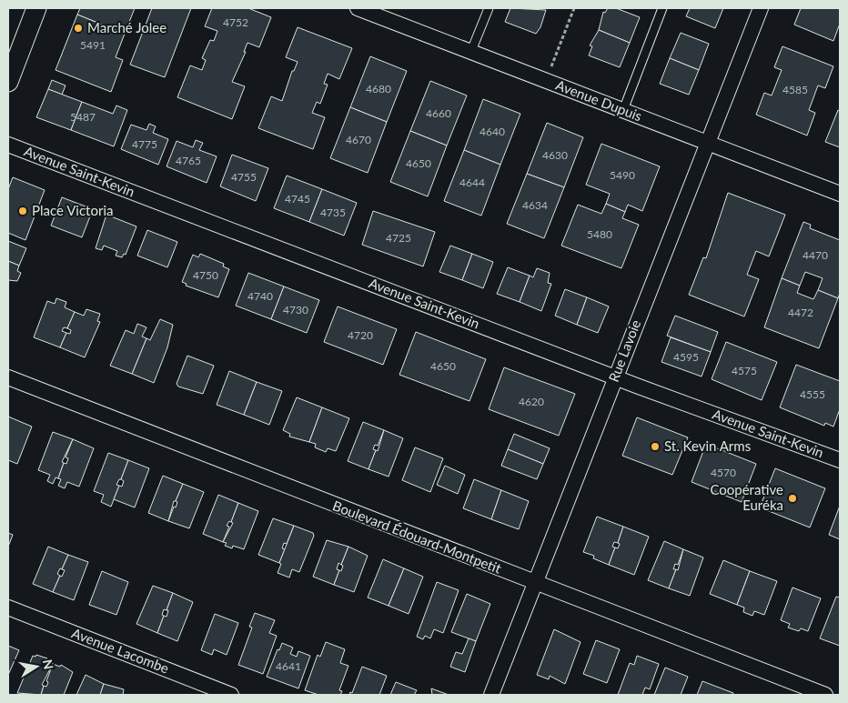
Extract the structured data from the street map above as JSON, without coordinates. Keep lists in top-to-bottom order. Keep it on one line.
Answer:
{"streets":{"street":["Avenue Dupuis","Avenue Saint-Kevin","Rue Lavoie","Boulevard Édouard-Montpetit","Avenue Lacombe"]},"crossings":[["Avenue Dupuis","Rue Lavoie"],["Avenue Saint-Kevin","Rue Lavoie"],["Rue Lavoie","Boulevard Édouard-Montpetit"]],"places":["Marché Jolee","Place Victoria","St. Kevin Arms","Coopérative Euréka"],"house_numbers":["4752","5491","4680","4585","4660","5487","4640","4670","4775","4630","4765","4650","5490","4755","4644","4745","4634","4735","5480","4725","4470","4750","4740","4730","4472","4720","4595","4650","4575","4555","4620","4570","4641"],"north":"right"}
